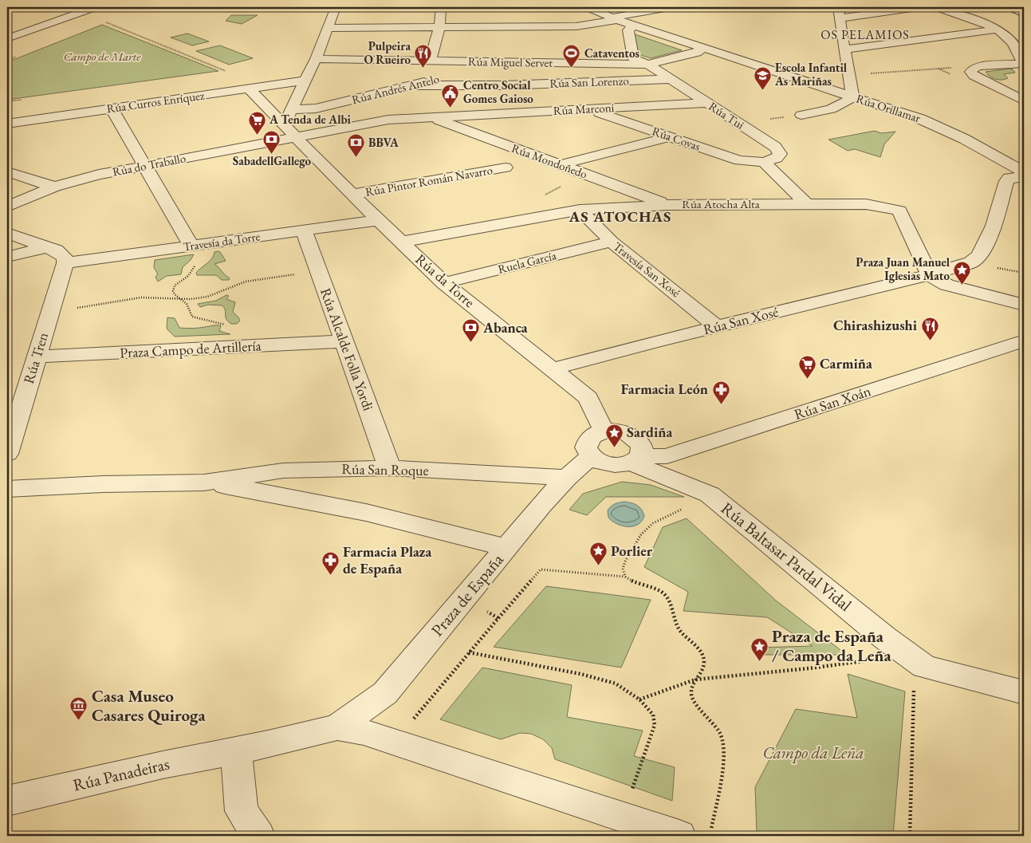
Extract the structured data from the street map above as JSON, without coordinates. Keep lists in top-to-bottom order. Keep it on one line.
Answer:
{"streets":{"street":["Rúa Miguel Servet","Rúa San Lorenzo","Rúa Andrés Antelo","Rúa Curros Enríquez","Rúa Orillamar","Rúa Marconi","Rúa Tui","Rúa Covas","Rúa Mondoñedo","Rúa do Traballo","Rúa Pintor Román Navarro","Rúa Atocha Alta","Travesía da Torre","Ruela García","Travesía San Xosé","Rúa da Torre","Rúa San Xosé","Praza Campo de Artillería","Rúa Alcalde Folla Yordi","Rúa Tren","Rúa San Xoán","Rúa San Roque","Rúa Baltasar Pardal Vidal","Praza de España","Rúa Panadeiras"]},"crossings":[["Rúa Miguel Servet","Rúa Andrés Antelo"],["Rúa Miguel Servet","Rúa Orillamar"],["Rúa Miguel Servet","Rúa Tui"],["Rúa San Lorenzo","Rúa Andrés Antelo"],["Rúa San Lorenzo","Rúa Tui"],["Rúa Curros Enríquez","Rúa da Torre"],["Rúa Orillamar","Rúa Tui"],["Rúa Marconi","Rúa Tui"],["Rúa Marconi","Rúa Covas"],["Rúa Marconi","Rúa Mondoñedo"],["Rúa Marconi","Rúa do Traballo"],["Rúa Marconi","Rúa da Torre"],["Rúa Tui","Rúa Covas"],["Rúa Covas","Rúa Mondoñedo"],["Rúa Mondoñedo","Rúa Atocha Alta"],["Rúa do Traballo","Rúa da Torre"],["Rúa Pintor Román Navarro","Rúa da Torre"],["Rúa Atocha Alta","Travesía San Xosé"],["Rúa Atocha Alta","Rúa da Torre"],["Rúa Atocha Alta","Rúa San Xosé"],["Travesía da Torre","Rúa da Torre"],["Travesía da Torre","Rúa Alcalde Folla Yordi"],["Travesía da Torre","Rúa Tren"],["Ruela García","Travesía San Xosé"],["Ruela García","Rúa da Torre"],["Travesía San Xosé","Rúa San Xosé"],["Rúa da Torre","Rúa San Xosé"],["Rúa da Torre","Rúa San Xoán"],["Rúa da Torre","Rúa Baltasar Pardal Vidal"],["Rúa da Torre","Praza de España"],["Praza Campo de Artillería","Rúa Alcalde Folla Yordi"],["Praza Campo de Artillería","Rúa Tren"],["Rúa Alcalde Folla Yordi","Rúa San Roque"],["Rúa San Xoán","Rúa Baltasar Pardal Vidal"],["Rúa San Xoán","Praza de España"],["Rúa San Roque","Praza de España"],["Rúa Baltasar Pardal Vidal","Praza de España"],["Praza de España","Rúa Panadeiras"]],"districts":["OS PELAMIOS","AS ATOCHAS"],"parks":["Campo de Marte","Campo da Leña"],"places":{"restaurant":["Pulpeira O Rueiro","Chirashizushi"],"sports":["Cataventos"],"school or university":["Escola Infantil As Mariñas"],"public building":["Centro Social Gomes Gaioso"],"supermarket":["A Tenda de Albi","Carmiña"],"bank":["SabadellGallego","BBVA","Abanca"],"place":["Praza Juan Manuel Iglesias Mato","Sardiña","Porlier","Praza de España / Campo da Leña"],"pharmacy":["Farmacia León","Farmacia Plaza de España"],"museum":["Casa Museo Casares Quiroga"]}}
